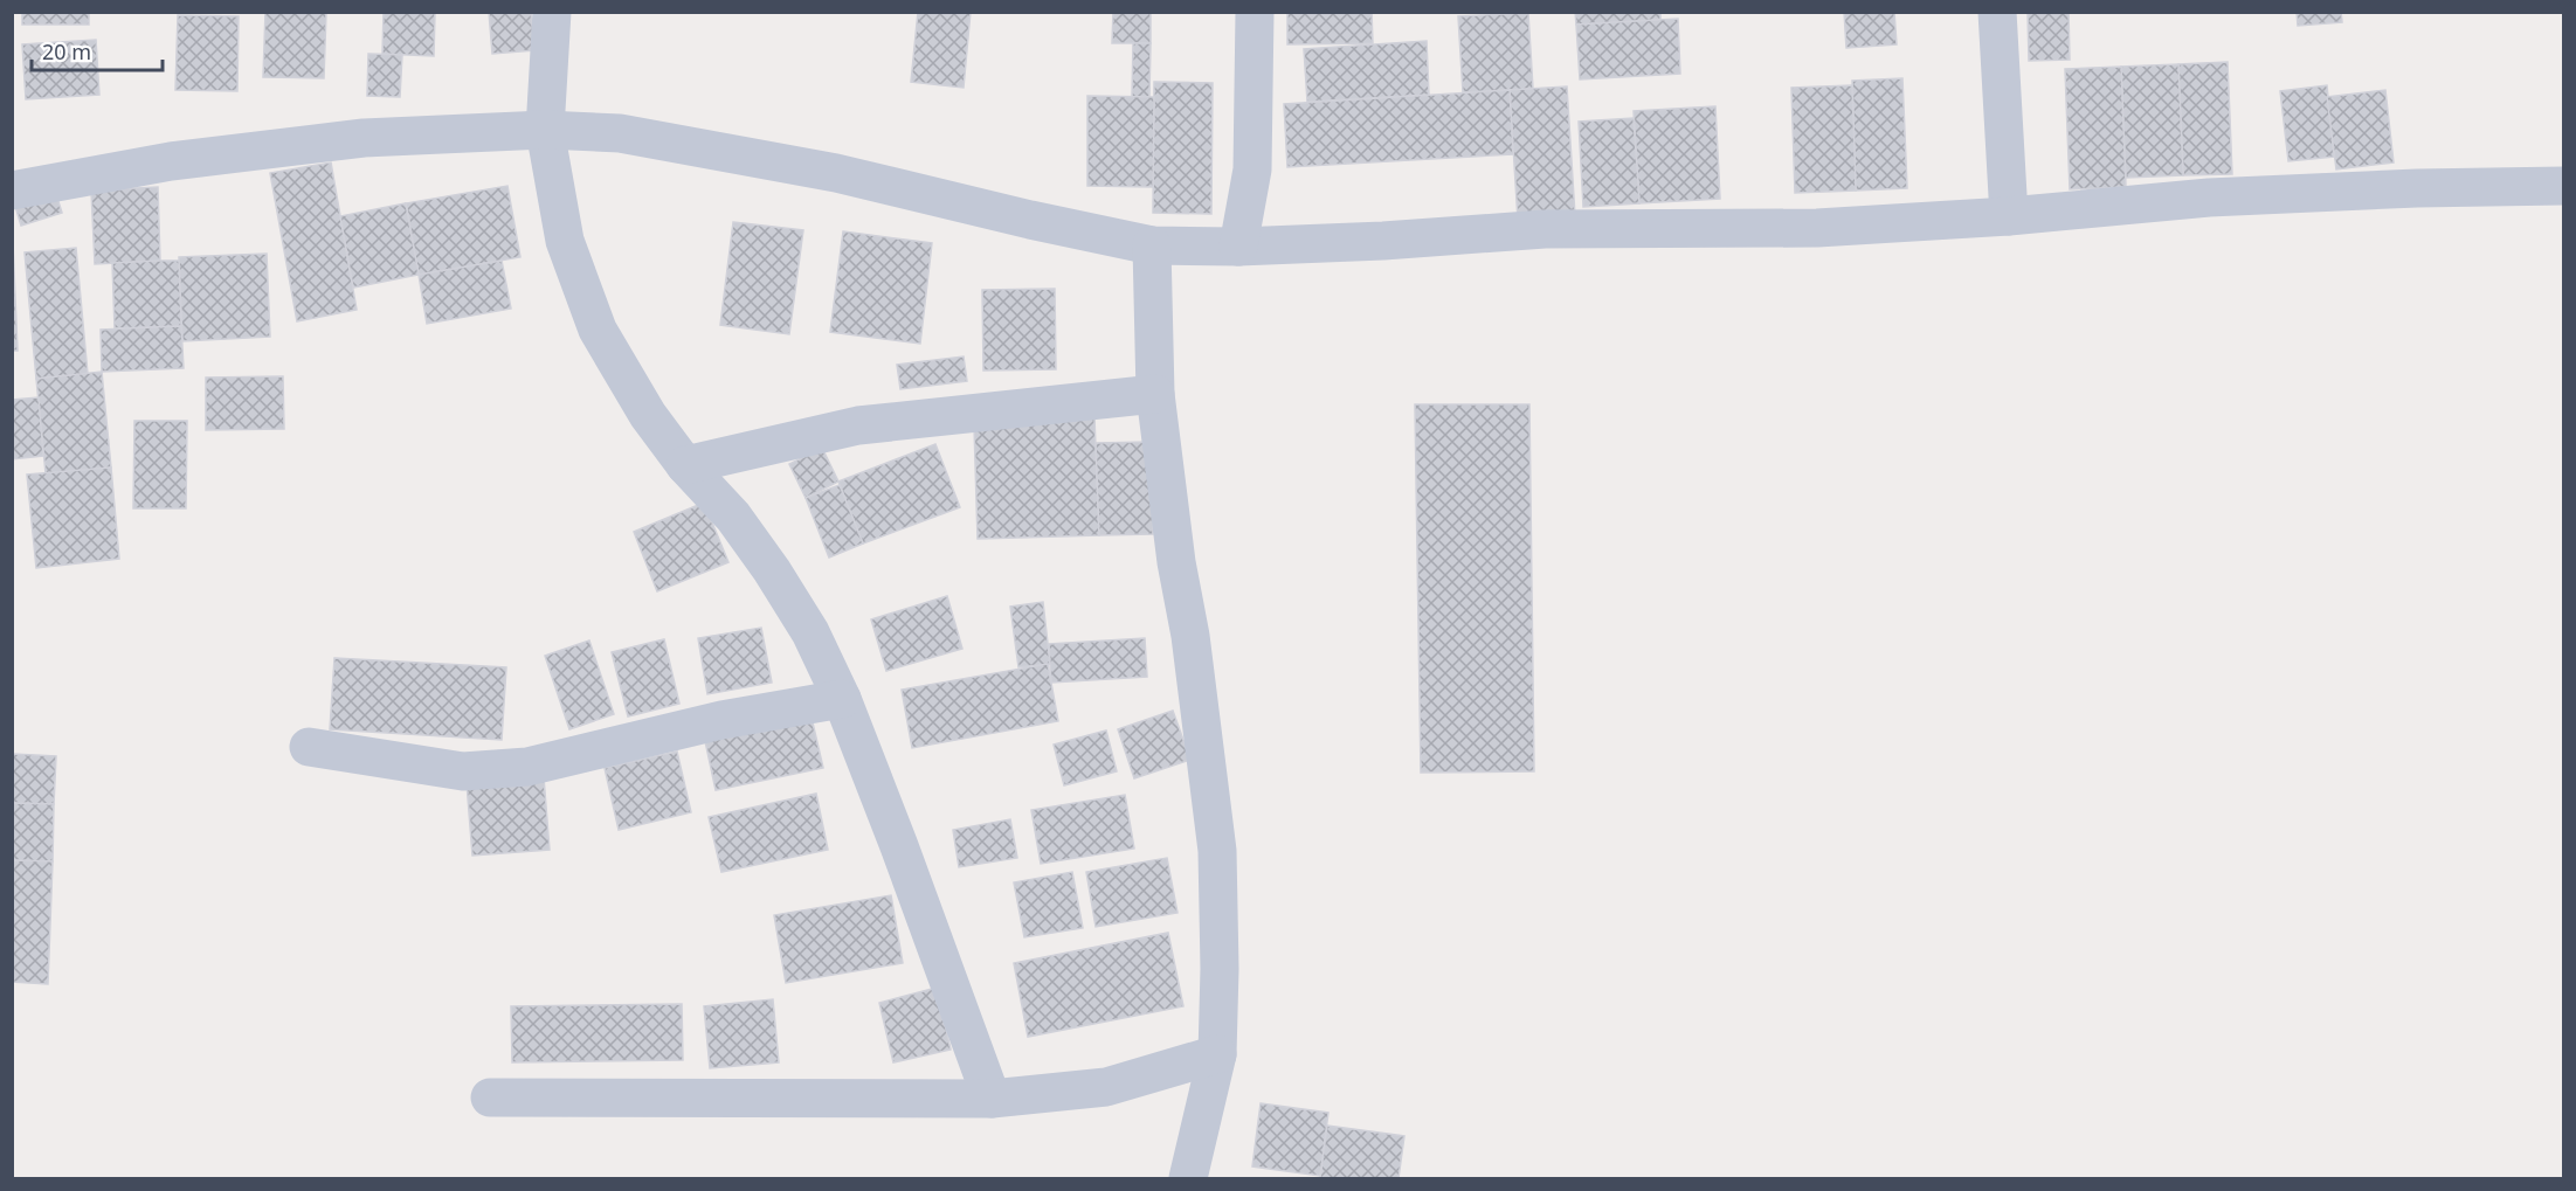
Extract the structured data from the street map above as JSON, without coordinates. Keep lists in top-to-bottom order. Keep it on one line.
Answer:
{"scale_bar":"20 m"}
